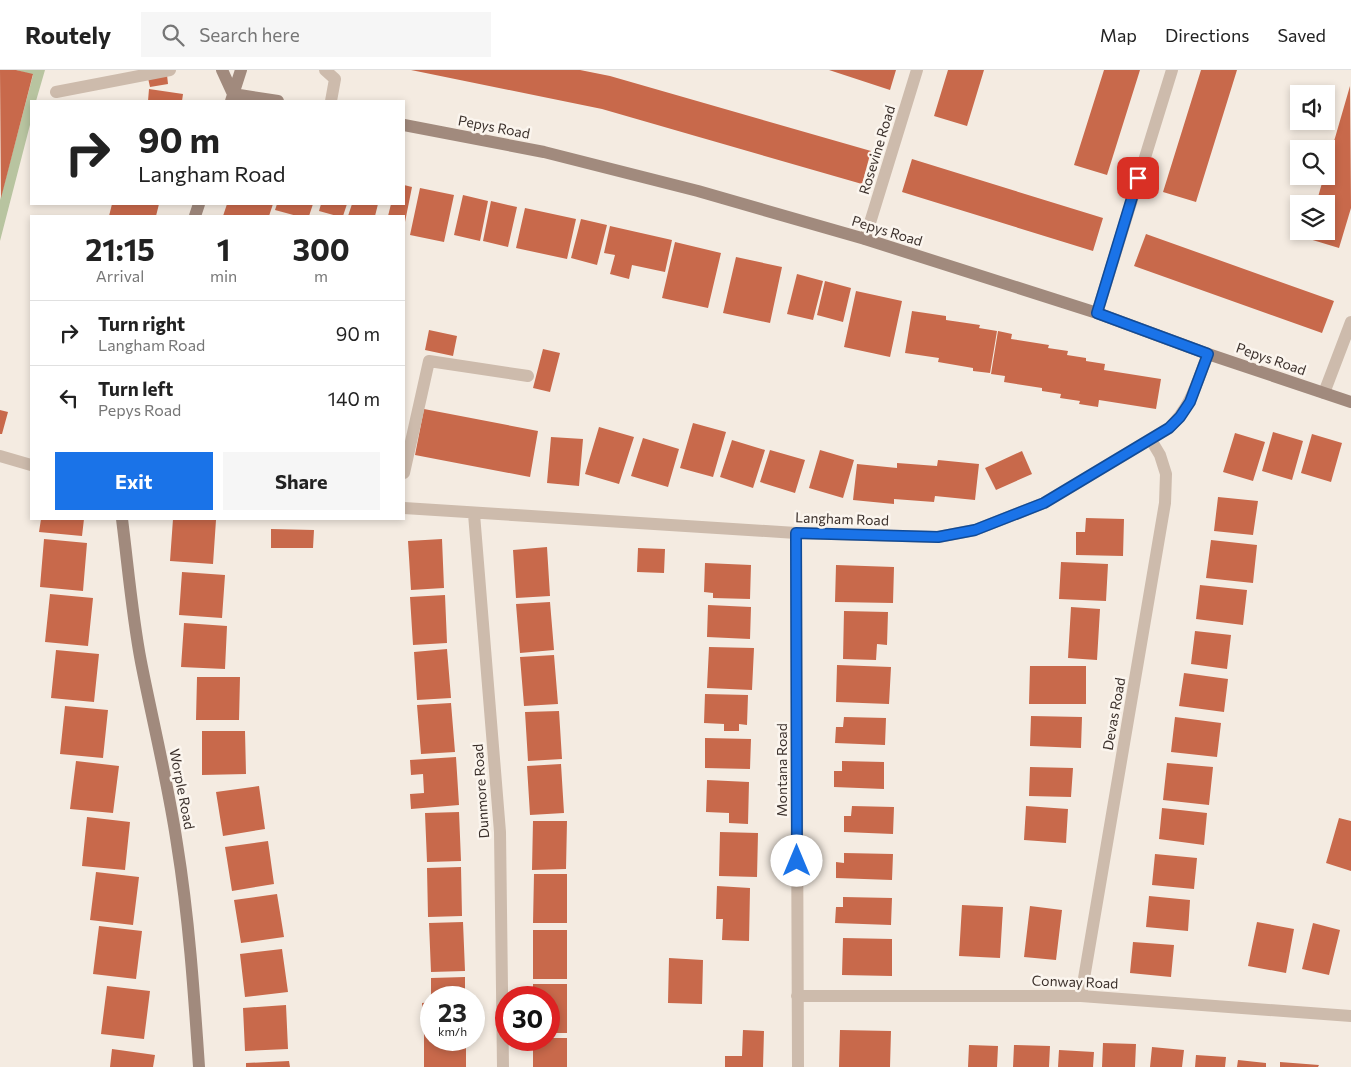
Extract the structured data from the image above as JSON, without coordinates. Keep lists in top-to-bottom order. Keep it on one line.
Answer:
{"streets":{"street":["Pepys Road","Rosevine Road","Langham Road","Devas Road","Montana Road","Worple Road","Dunmore Road","Conway Road"]},"crossings":[["Pepys Road","Rosevine Road"],["Pepys Road","Langham Road"],["Langham Road","Devas Road"],["Langham Road","Montana Road"],["Langham Road","Dunmore Road"],["Devas Road","Conway Road"],["Montana Road","Conway Road"]],"page":{"header":"Routely","search":"Search here","nav":["Map","Directions","Saved"],"turn":["90 m","Langham Road"],"eta":["21:15","Arrival","1","min","300","m"],"list":[{"name":"Turn right","note":"Langham Road","value":"90 m"},{"name":"Turn left","note":"Pepys Road","value":"140 m"}],"buttons":["Exit","Share"],"speed":"23 km/h","limit":"30"}}
